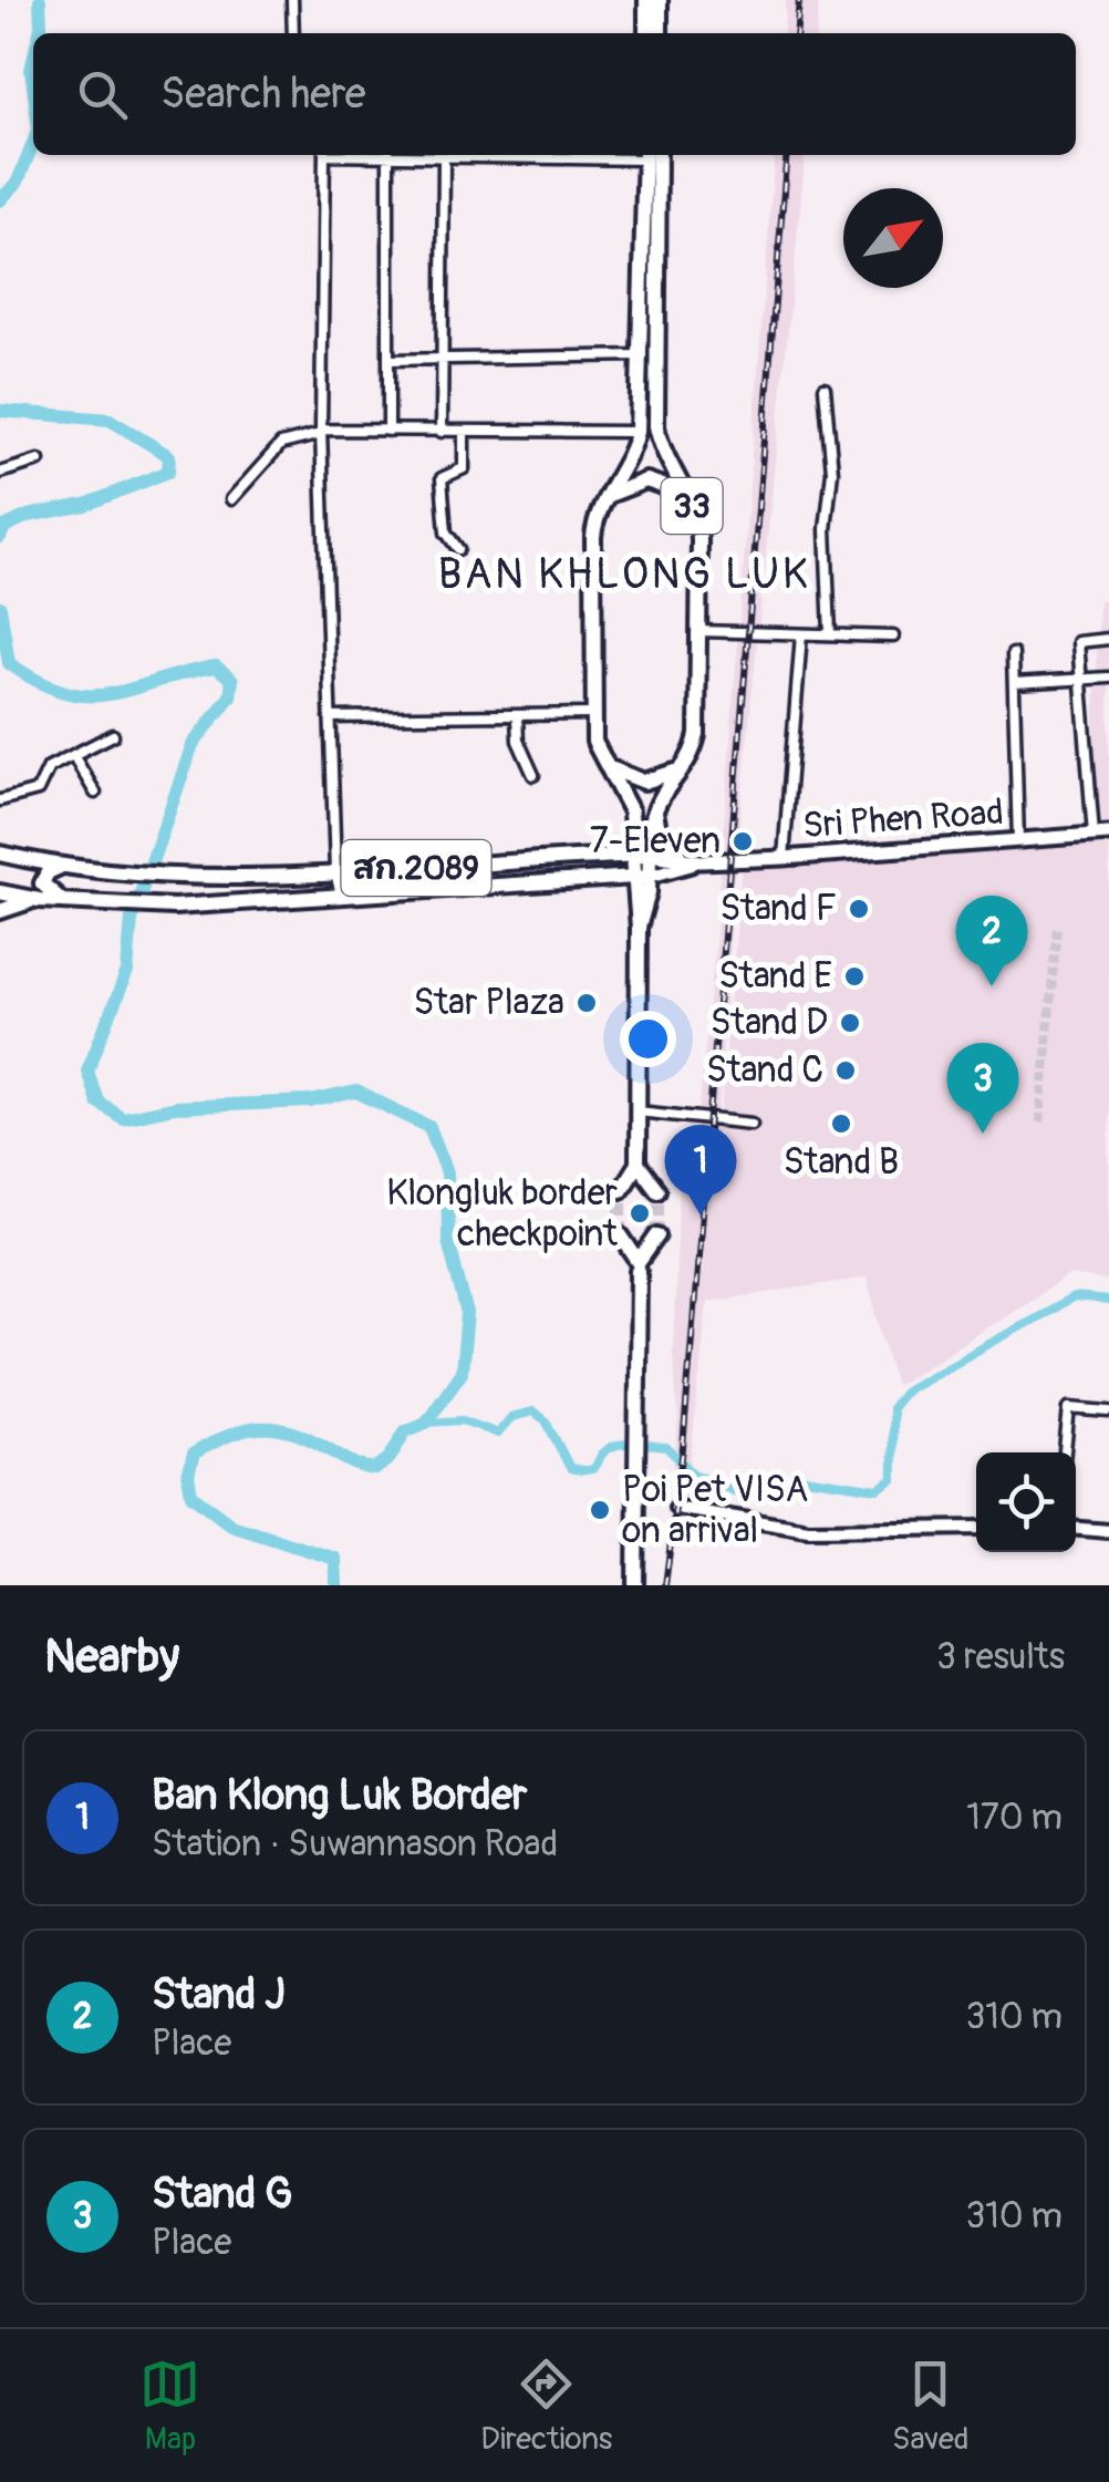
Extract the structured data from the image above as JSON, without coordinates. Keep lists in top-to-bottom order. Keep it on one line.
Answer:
{"streets":{"main road":["33","Sri Phen Road","สก.2089"]},"crossings":[["33","Sri Phen Road"],["33","สก.2089"],["Sri Phen Road","สก.2089"]],"districts":["BAN KHLONG LUK"],"places":["7-Eleven","Stand F","Stand E","Star Plaza","Stand D","Stand C","Stand B","Klongluk border checkpoint","Poi Pet VISA on arrival"],"north":"top right","page":{"search":"Search here","pins":["2","3","1"],"heading":["Nearby","3 results"],"list":[{"mark":"1","name":"Ban Klong Luk Border","note":"Station · Suwannason Road","value":"170 m"},{"mark":"2","name":"Stand J","note":"Place","value":"310 m"},{"mark":"3","name":"Stand G","note":"Place","value":"310 m"}],"nav":["Map","Directions","Saved"]}}
